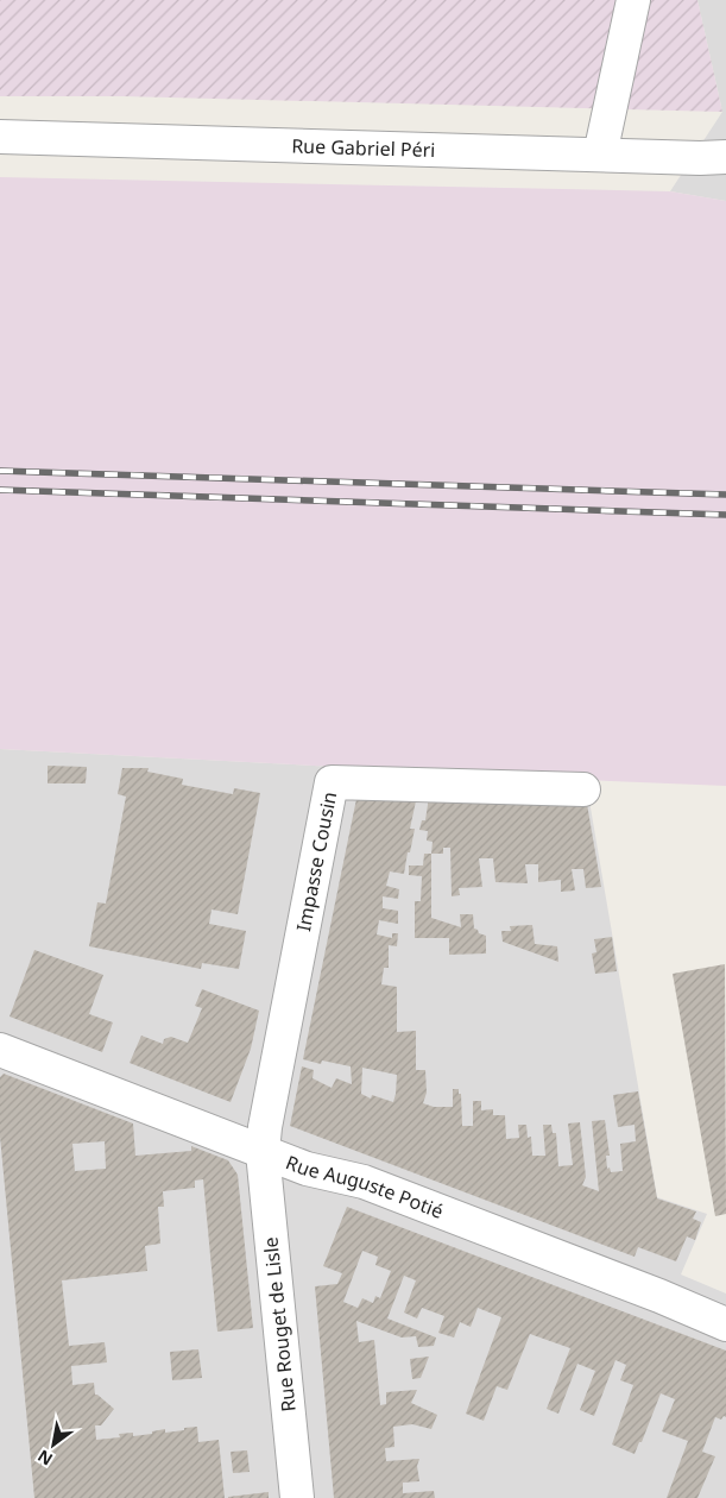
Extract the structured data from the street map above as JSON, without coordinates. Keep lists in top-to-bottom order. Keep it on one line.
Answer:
{"streets":{"street":["Rue Gabriel Péri","Impasse Cousin","Rue Auguste Potié","Rue Rouget de Lisle"]},"crossings":[["Impasse Cousin","Rue Auguste Potié"],["Impasse Cousin","Rue Rouget de Lisle"],["Rue Auguste Potié","Rue Rouget de Lisle"]],"north":"bottom left"}
